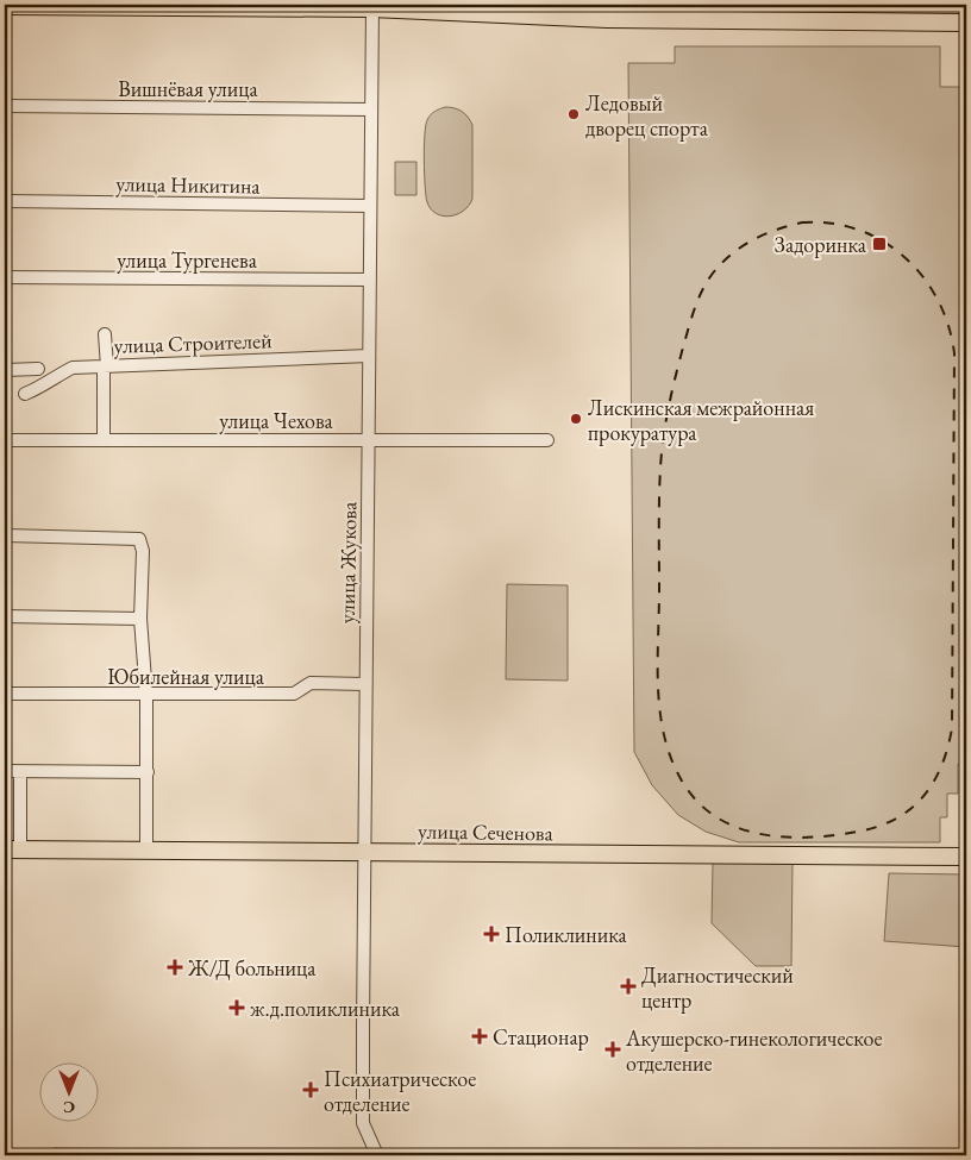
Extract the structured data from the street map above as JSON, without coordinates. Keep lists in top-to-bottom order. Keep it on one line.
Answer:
{"streets":{"main road":["улица Сеченова"],"street":["Вишнёвая улица","улица Никитина","улица Тургенева","улица Строителей","улица Чехова","улица Жукова","Юбилейная улица"]},"crossings":[["Вишнёвая улица","улица Жукова"],["улица Никитина","улица Жукова"],["улица Тургенева","улица Жукова"],["улица Строителей","улица Жукова"],["улица Чехова","улица Жукова"],["улица Жукова","Юбилейная улица"],["улица Жукова","улица Сеченова"]],"places":{"other":["Ледовый дворец спорта","Лискинская межрайонная прокуратура"],"transit":["Задоринка"],"health":["Поликлиника","Ж/Д больница","Диагностический центр","ж.д.поликлиника","Стационар","Акушерско-гинекологическое отделение","Психиатрическое отделение"]},"north":"bottom"}
